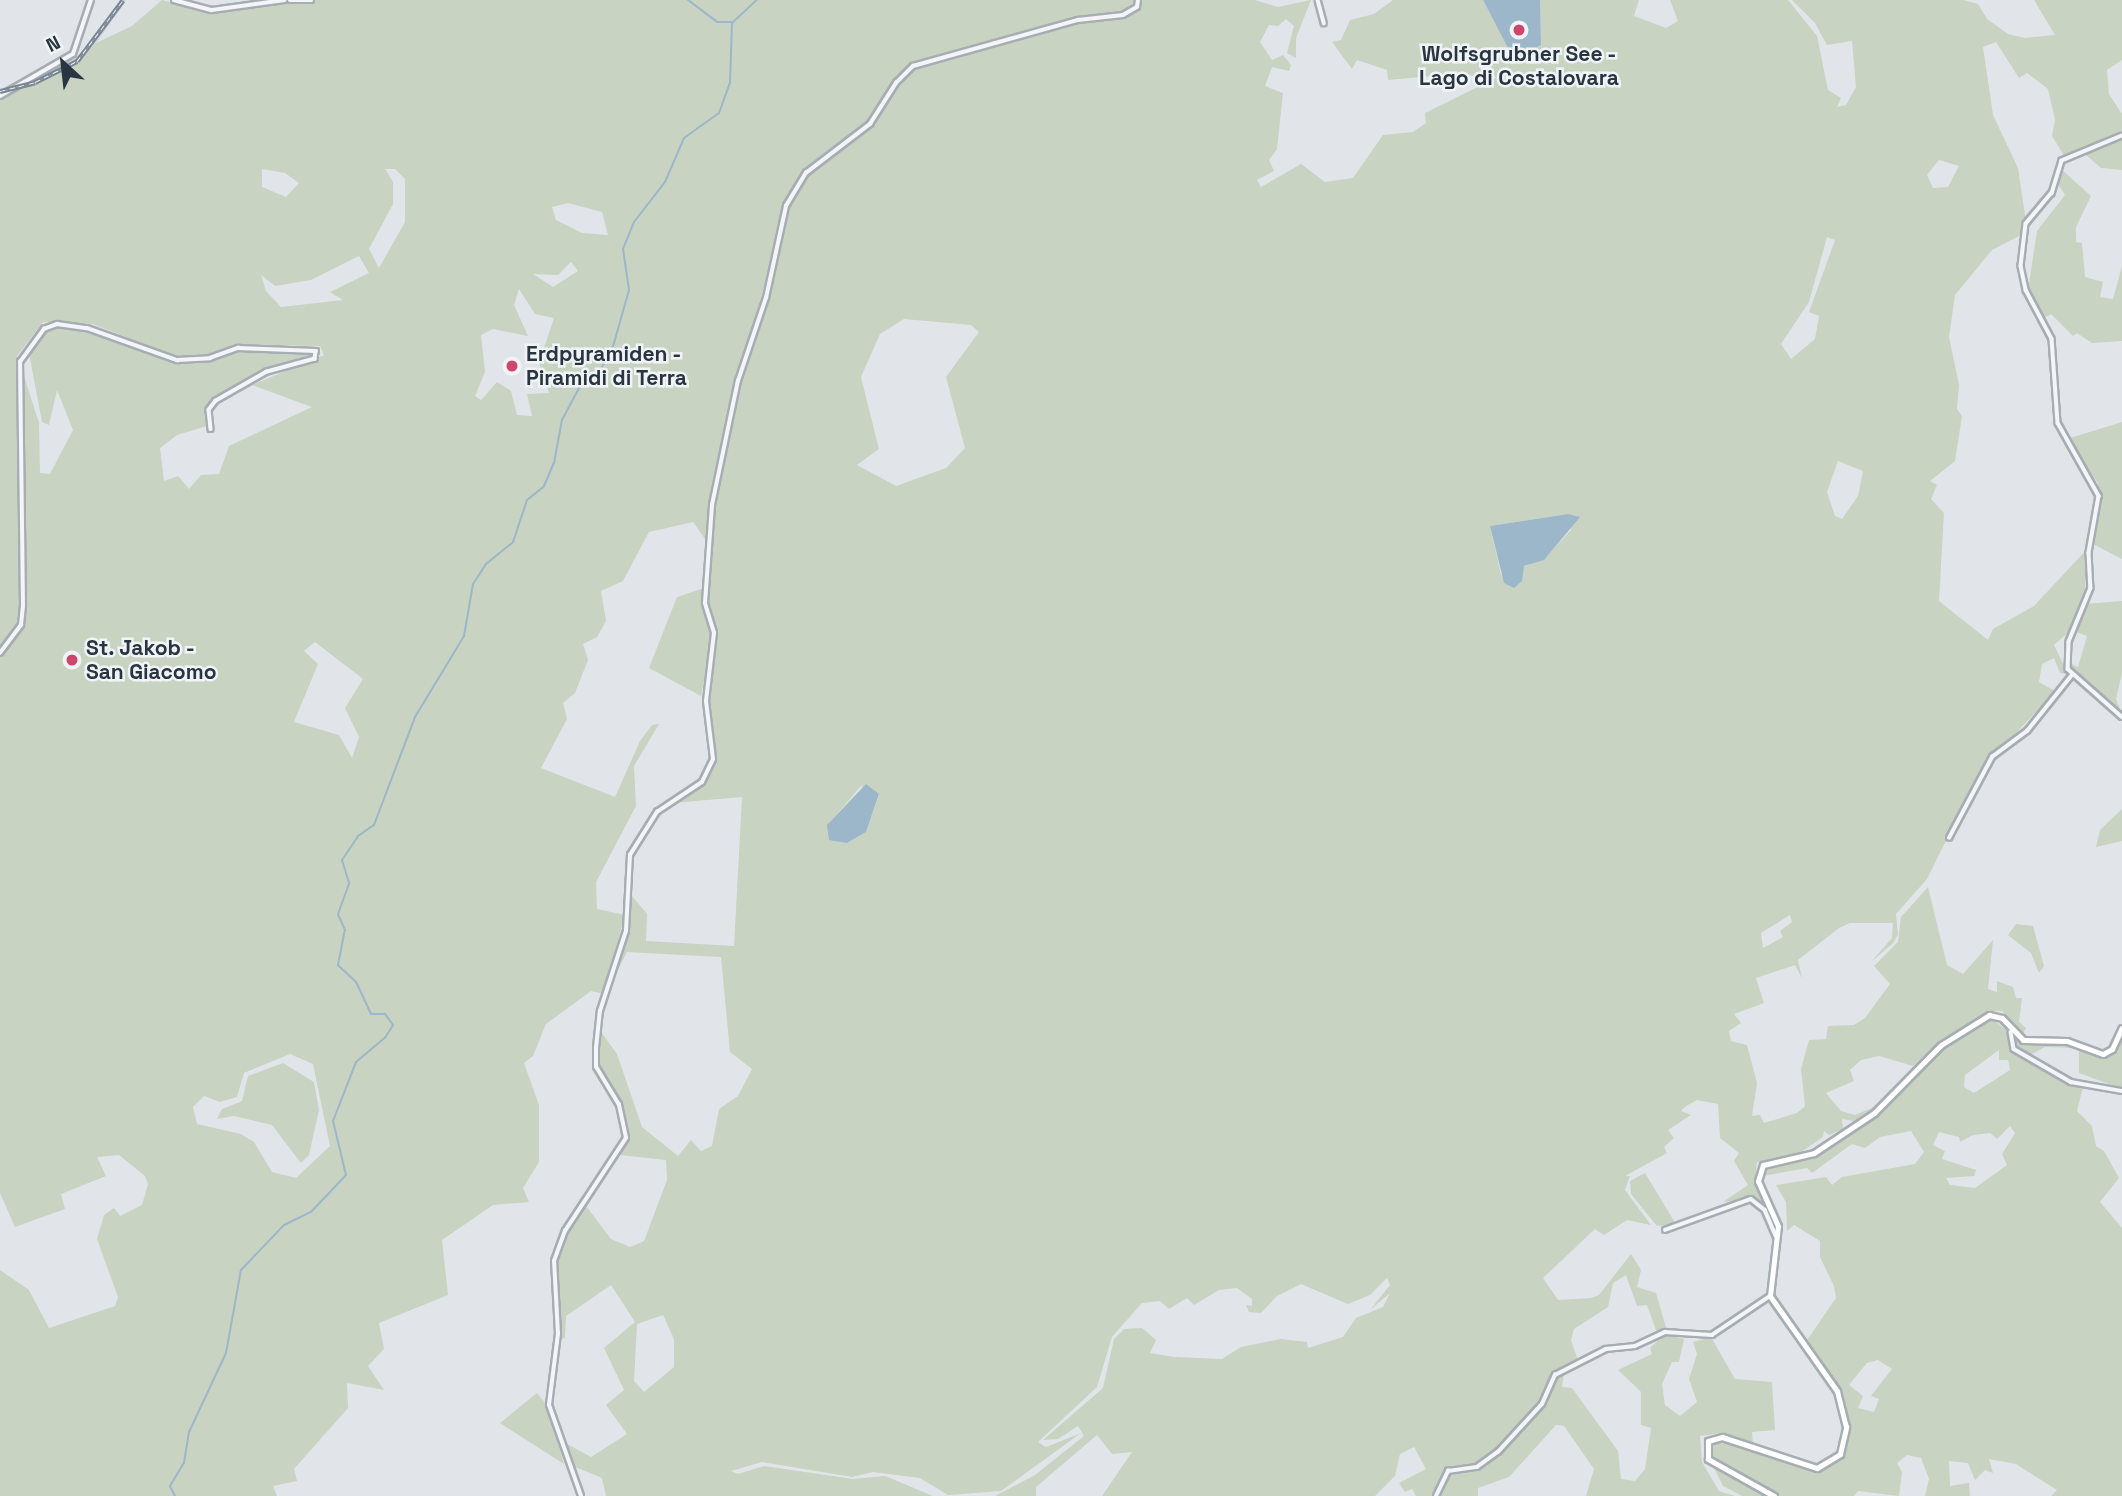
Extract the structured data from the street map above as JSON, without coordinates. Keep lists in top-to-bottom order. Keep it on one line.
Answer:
{"places":["Wolfsgrubner See - Lago di Costalovara","Erdpyramiden - Piramidi di Terra","St. Jakob - San Giacomo"],"north":"top left"}
